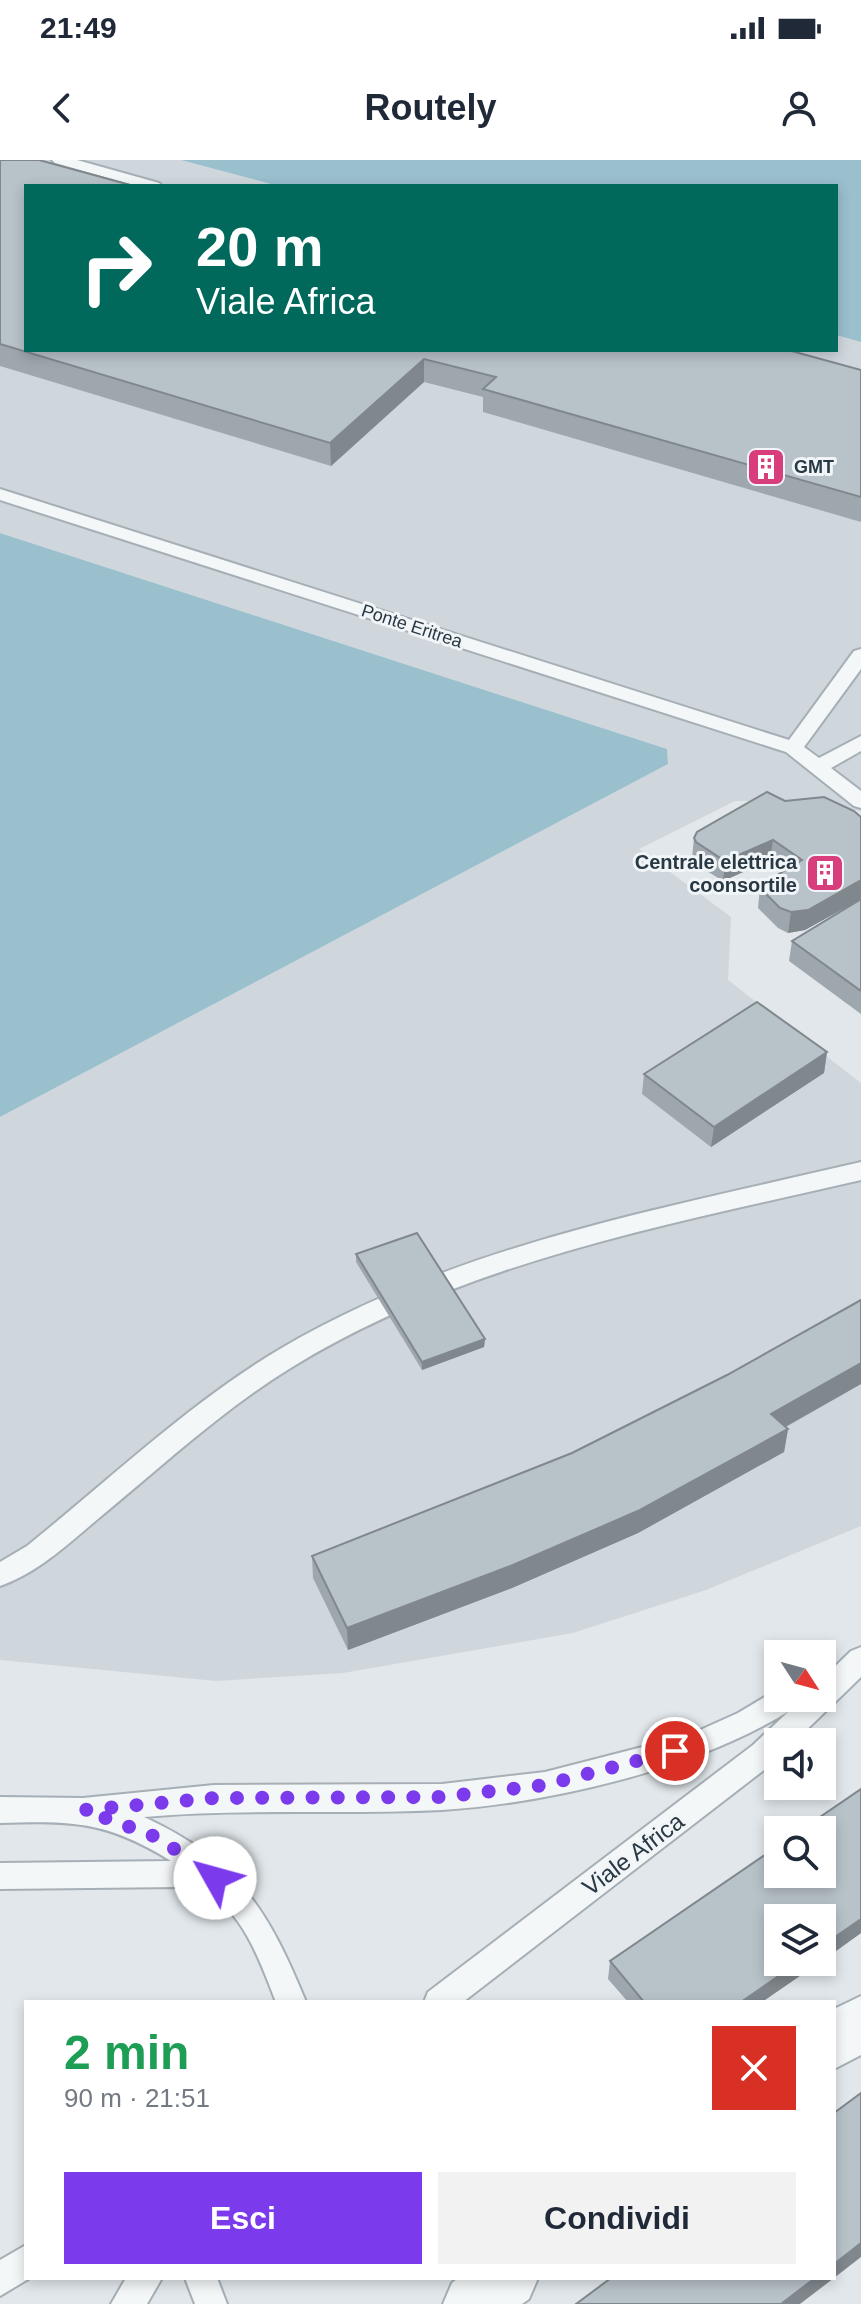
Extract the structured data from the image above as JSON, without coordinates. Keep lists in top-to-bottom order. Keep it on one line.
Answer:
{"streets":{"lane":["Ponte Eritrea","Viale Africa"]},"places":{"building":["GMT","Centrale elettrica coonsortile"]},"north":"bottom right","page":{"status":"21:49","header":"Routely","turn":["20 m","Viale Africa"],"heading":["2 min","90 m · 21:51"],"buttons":["Esci","Condividi"]}}
